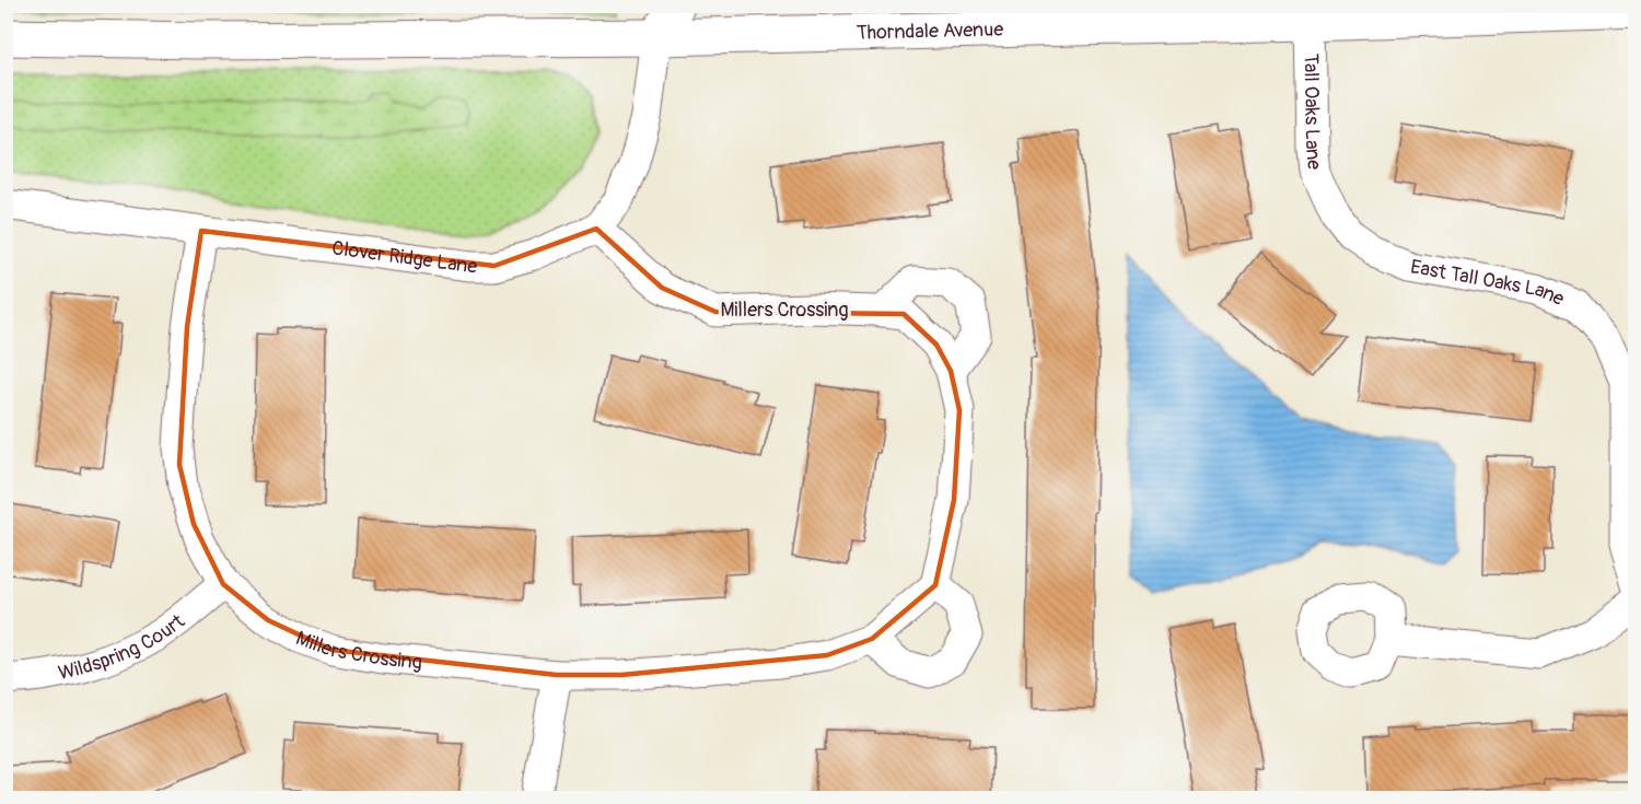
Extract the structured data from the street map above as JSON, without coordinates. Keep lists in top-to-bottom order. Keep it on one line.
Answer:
{"streets":{"main road":["Thorndale Avenue"],"street":["Tall Oaks Lane","Clover Ridge Lane","East Tall Oaks Lane","Millers Crossing","Wildspring Court"]},"crossings":[["Thorndale Avenue","Tall Oaks Lane"],["Thorndale Avenue","Clover Ridge Lane"],["Tall Oaks Lane","East Tall Oaks Lane"],["Clover Ridge Lane","Millers Crossing"],["Millers Crossing","Wildspring Court"]]}
